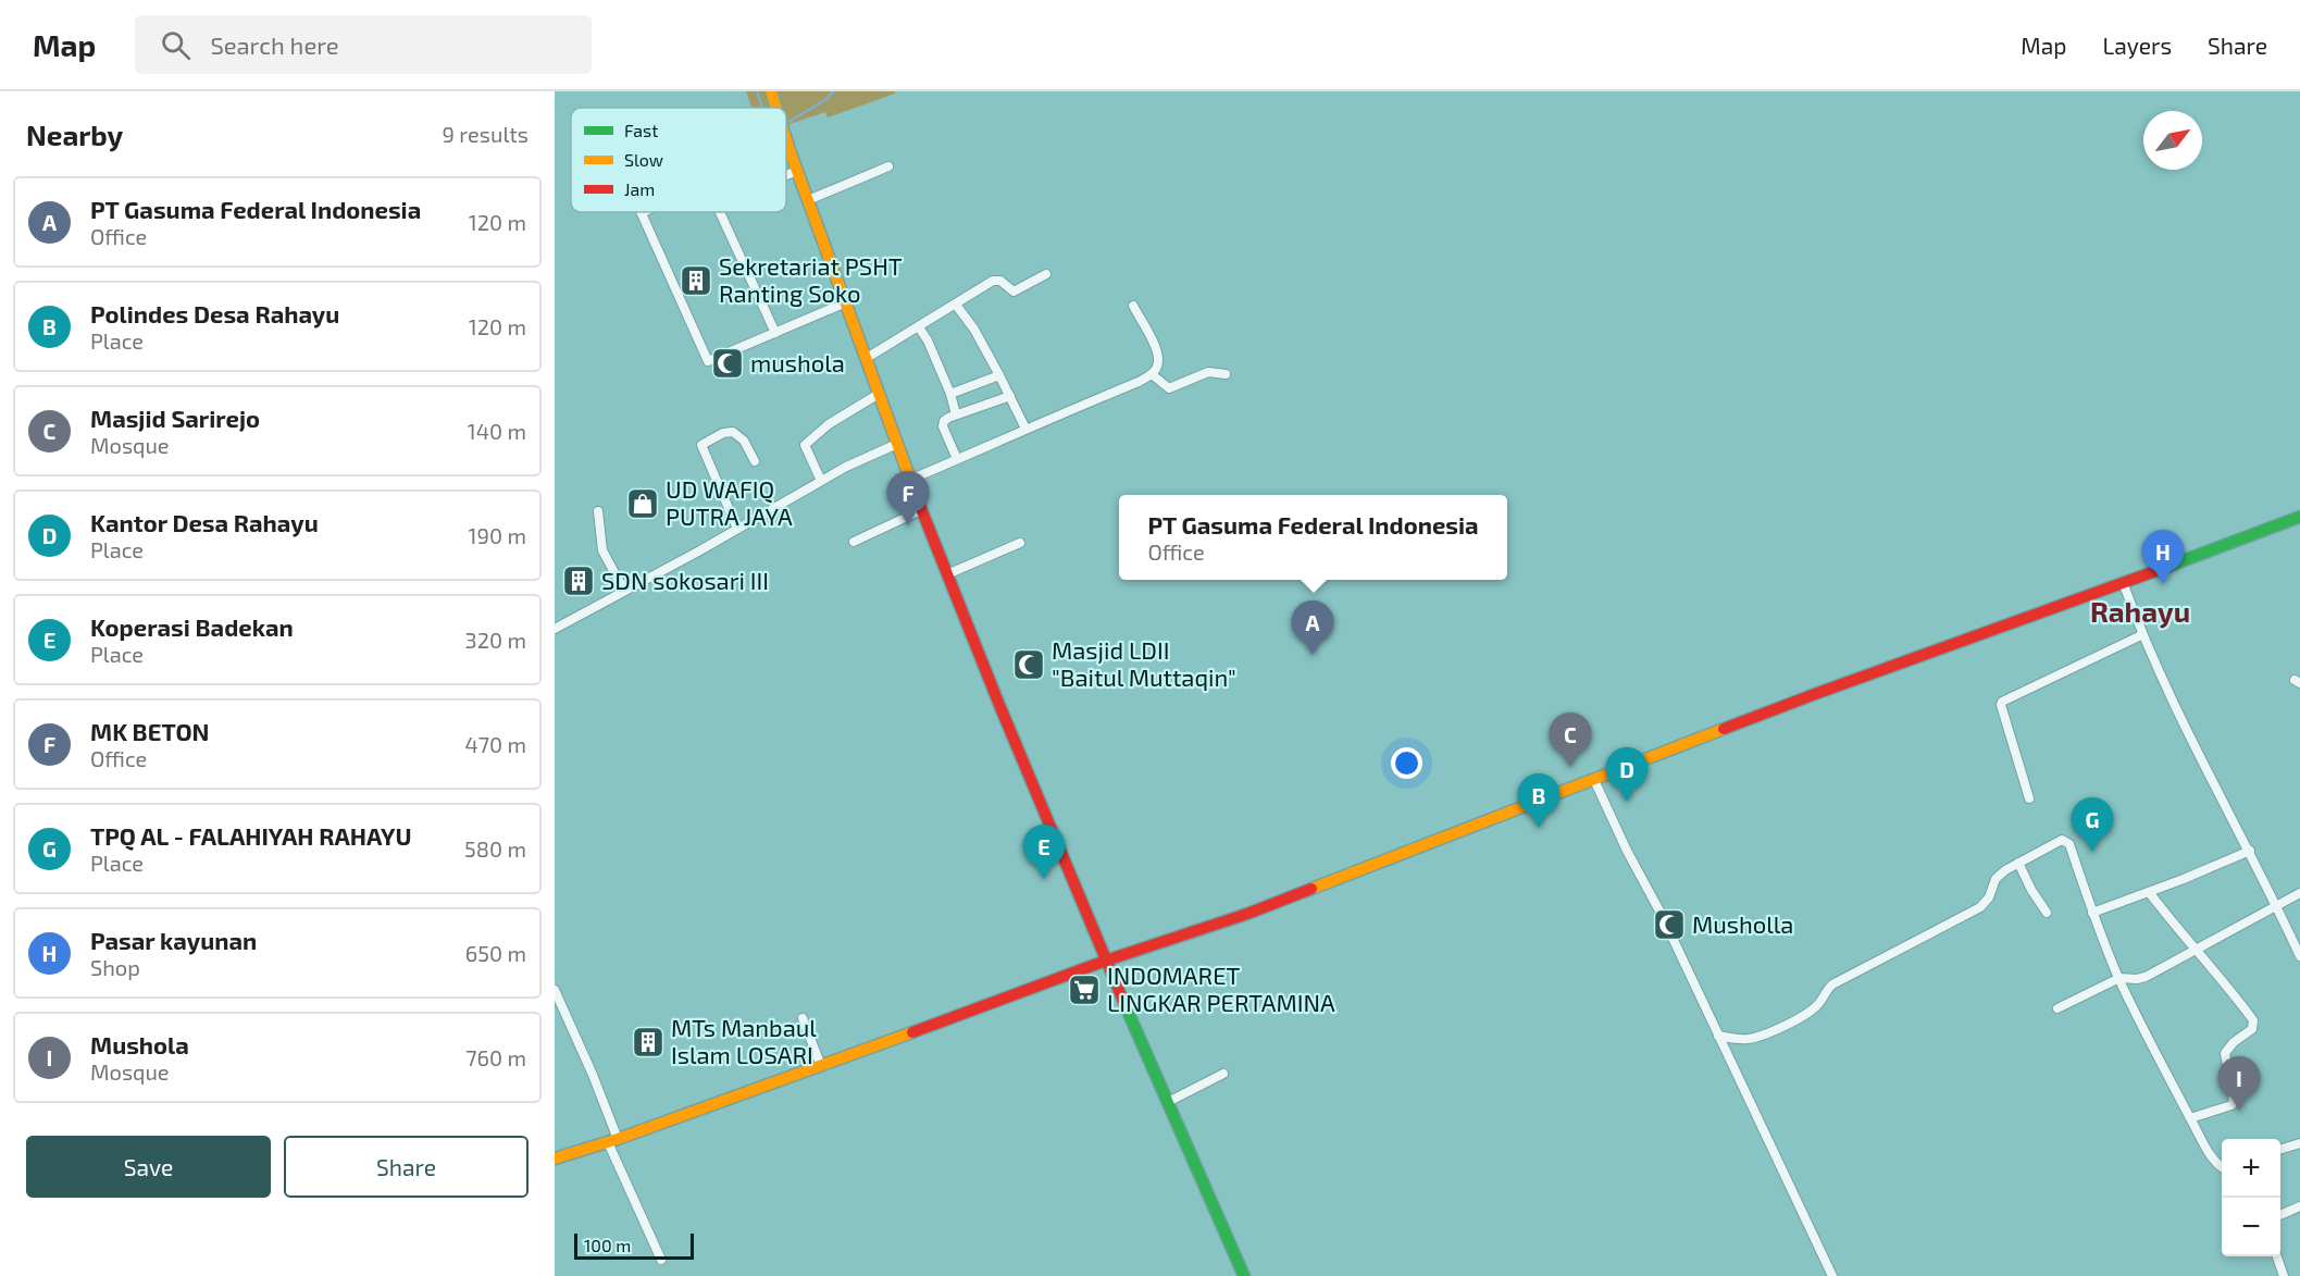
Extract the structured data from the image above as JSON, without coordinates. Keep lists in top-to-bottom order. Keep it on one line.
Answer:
{"districts":["Rahayu"],"places":{"building":["Sekretariat PSHT Ranting Soko","SDN sokosari III","MTs Manbaul Islam LOSARI"],"mosque":["mushola","Masjid LDII \"Baitul Muttaqin\"","Musholla"],"shop":["UD WAFIQ PUTRA JAYA"],"supermarket":["INDOMARET LINGKAR PERTAMINA"]},"legend":["Fast","Slow","Jam"],"scale_bar":"100 m","north":"top right","page":{"header":"Map","search":"Search here","nav":["Map","Layers","Share"],"heading":["Nearby","9 results"],"list":[{"mark":"A","name":"PT Gasuma Federal Indonesia","note":"Office","value":"120 m"},{"mark":"B","name":"Polindes Desa Rahayu","note":"Place","value":"120 m"},{"mark":"C","name":"Masjid Sarirejo","note":"Mosque","value":"140 m"},{"mark":"D","name":"Kantor Desa Rahayu","note":"Place","value":"190 m"},{"mark":"E","name":"Koperasi Badekan","note":"Place","value":"320 m"},{"mark":"F","name":"MK BETON","note":"Office","value":"470 m"},{"mark":"G","name":"TPQ AL - FALAHIYAH RAHAYU","note":"Place","value":"580 m"},{"mark":"H","name":"Pasar kayunan","note":"Shop","value":"650 m"},{"mark":"I","name":"Mushola","note":"Mosque","value":"760 m"}],"pins":["F","H","A","C","D","B","G","E","I"],"popup":["PT Gasuma Federal Indonesia","Office"],"buttons":["Save","Share"],"map_buttons":["+","−"],"scale":"100 m"}}
